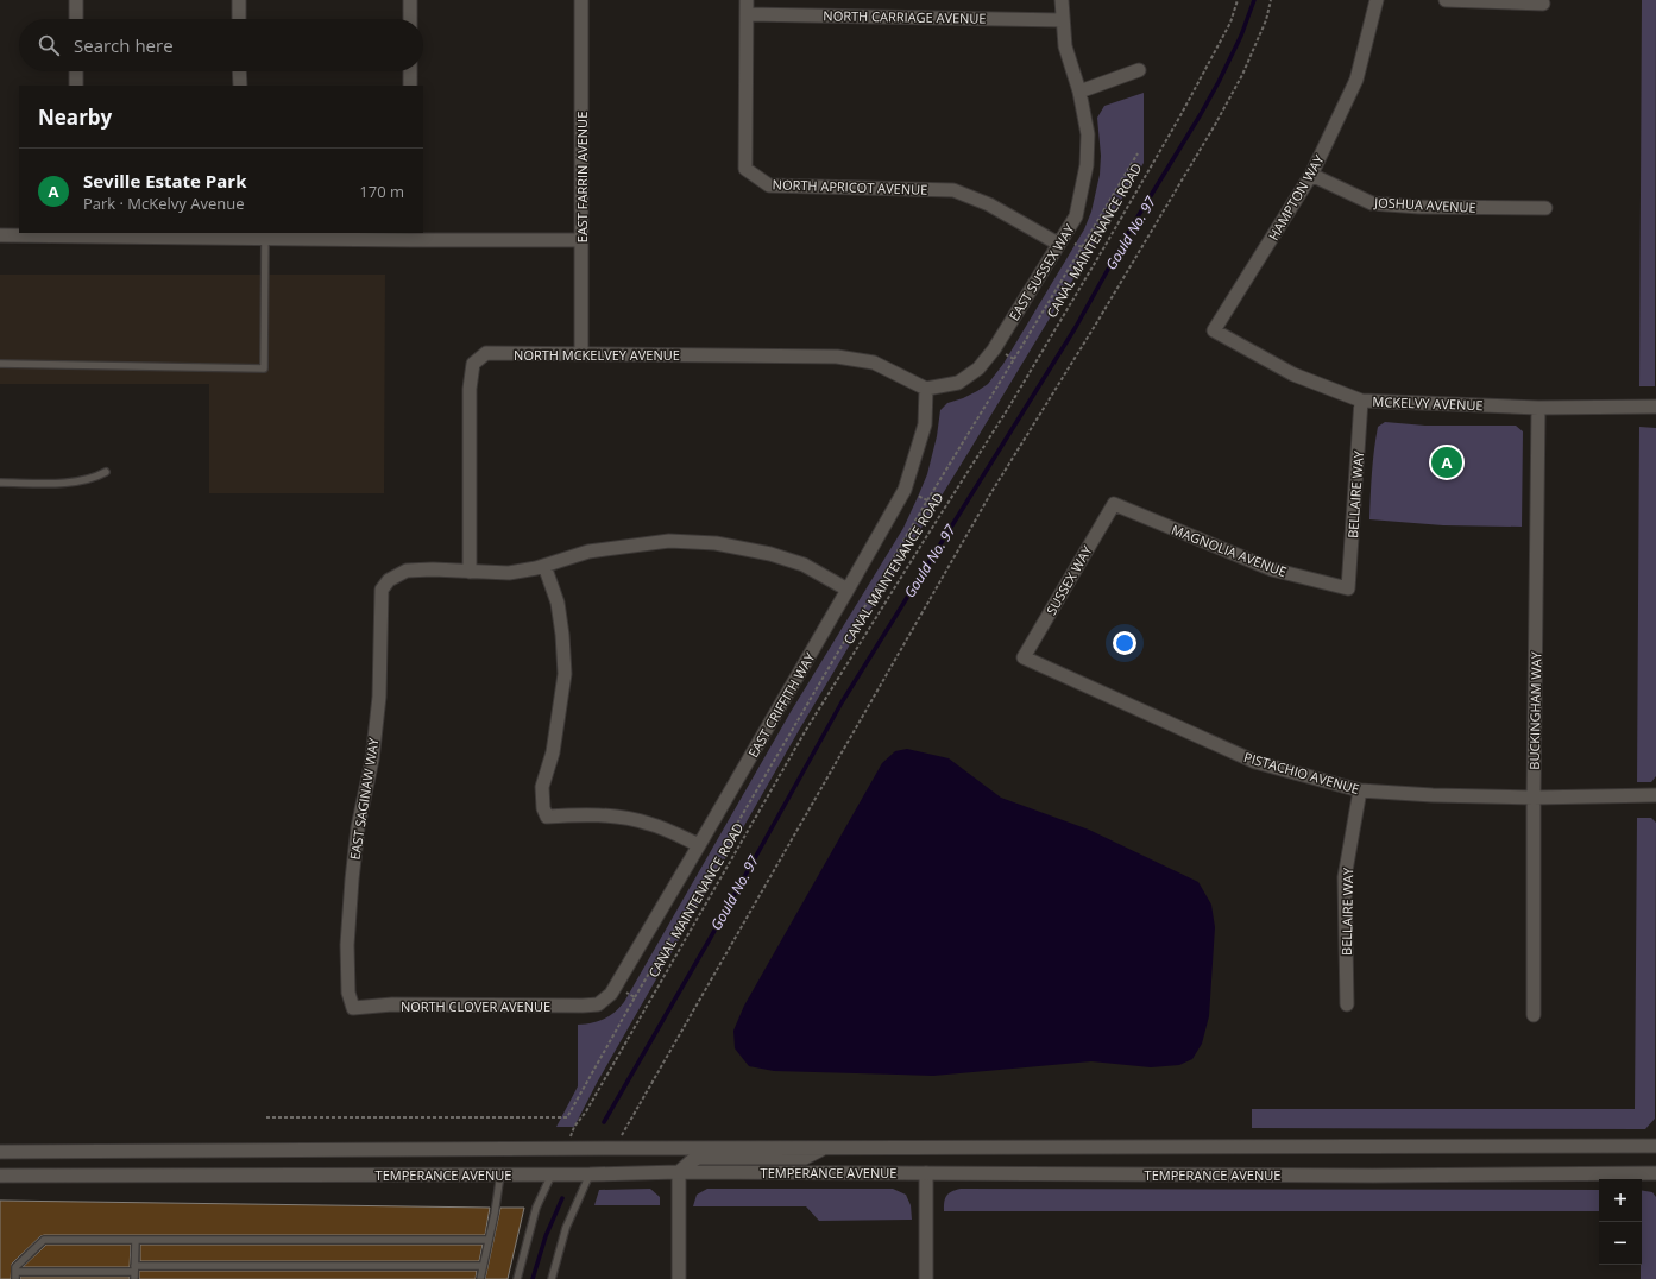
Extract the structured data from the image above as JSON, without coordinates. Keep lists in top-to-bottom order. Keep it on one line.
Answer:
{"streets":{"street":["NORTH CARRIAGE AVENUE","EAST FARRIN AVENUE","NORTH APRICOT AVENUE","HAMPTON WAY","JOSHUA AVENUE","EAST SUSSEX WAY","NORTH MCKELVEY AVENUE","MCKELVY AVENUE","BELLAIRE WAY","MAGNOLIA AVENUE","SUSSEX WAY","EAST CRIFFITH WAY","BUCKINGHAM WAY","PISTACHIO AVENUE","EAST SAGINAW WAY","NORTH CLOVER AVENUE","TEMPERANCE AVENUE"],"path":["CANAL MAINTENANCE ROAD"]},"crossings":[["NORTH CARRIAGE AVENUE","NORTH APRICOT AVENUE"],["NORTH CARRIAGE AVENUE","EAST SUSSEX WAY"],["EAST FARRIN AVENUE","NORTH MCKELVEY AVENUE"],["NORTH APRICOT AVENUE","EAST SUSSEX WAY"],["HAMPTON WAY","JOSHUA AVENUE"],["HAMPTON WAY","MCKELVY AVENUE"],["CANAL MAINTENANCE ROAD","TEMPERANCE AVENUE"],["EAST SUSSEX WAY","NORTH MCKELVEY AVENUE"],["EAST SUSSEX WAY","EAST CRIFFITH WAY"],["NORTH MCKELVEY AVENUE","EAST CRIFFITH WAY"],["NORTH MCKELVEY AVENUE","EAST SAGINAW WAY"],["MCKELVY AVENUE","BELLAIRE WAY"],["MCKELVY AVENUE","BUCKINGHAM WAY"],["BELLAIRE WAY","MAGNOLIA AVENUE"],["BELLAIRE WAY","PISTACHIO AVENUE"],["MAGNOLIA AVENUE","SUSSEX WAY"],["SUSSEX WAY","PISTACHIO AVENUE"],["EAST CRIFFITH WAY","NORTH CLOVER AVENUE"],["BUCKINGHAM WAY","PISTACHIO AVENUE"],["EAST SAGINAW WAY","NORTH CLOVER AVENUE"]],"water":["Gould No. 97"],"page":{"search":"Search here","heading":"Nearby","list":[{"mark":"A","name":"Seville Estate Park","note":"Park · McKelvy Avenue","value":"170 m"}],"pins":"A","map_buttons":["+","−"]}}
